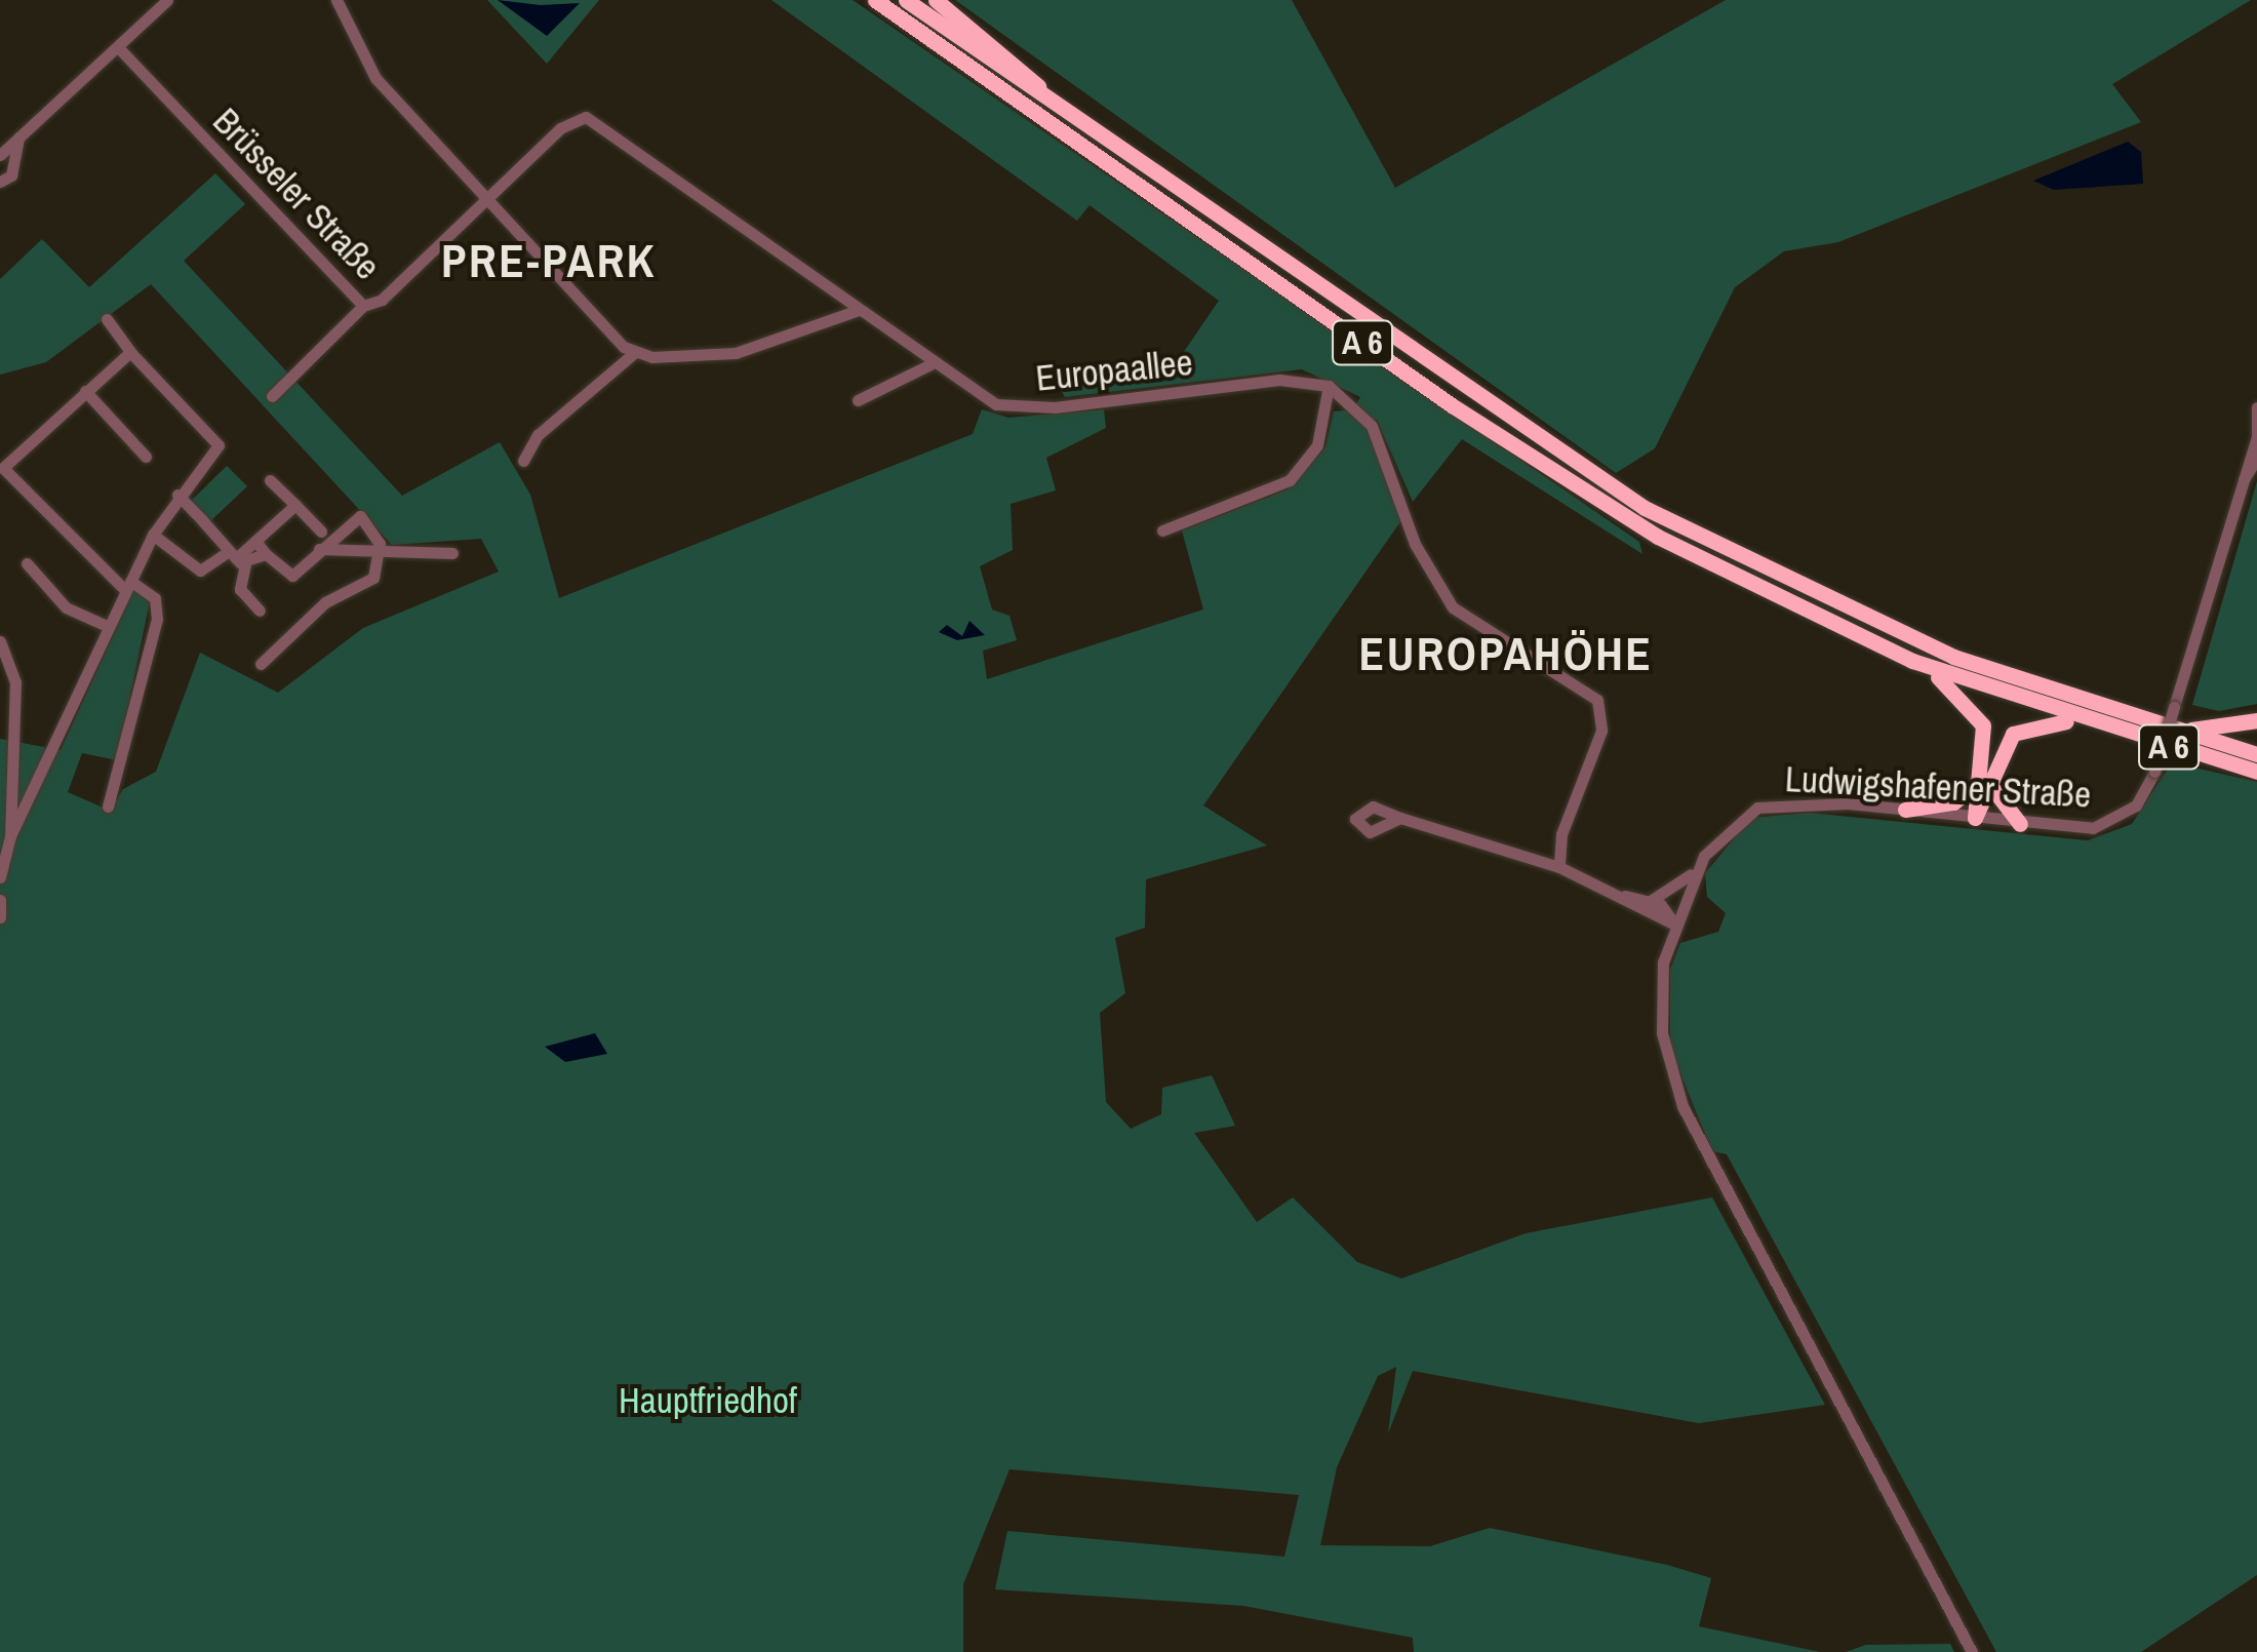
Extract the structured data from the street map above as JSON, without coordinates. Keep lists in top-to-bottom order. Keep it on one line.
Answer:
{"streets":{"highway":["A 6"],"street":["Brüsseler Straße","Europaallee","Ludwigshafener Straße"]},"crossings":[["Brüsseler Straße","Europaallee"]],"districts":["PRE-PARK","EUROPAHÖHE"],"parks":["Hauptfriedhof"]}
